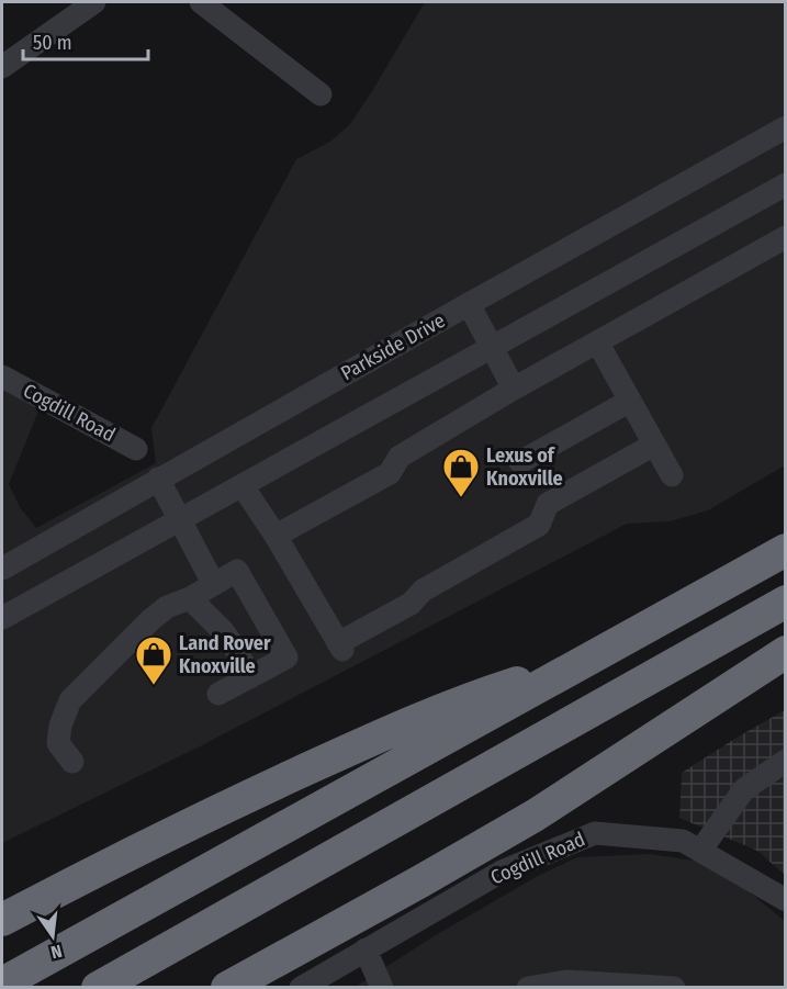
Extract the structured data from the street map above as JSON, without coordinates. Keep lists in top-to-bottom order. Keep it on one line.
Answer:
{"streets":{"street":["Parkside Drive","Cogdill Road"]},"places":{"shop":["Lexus of Knoxville","Land Rover Knoxville"]},"scale_bar":"50 m","north":"bottom"}
